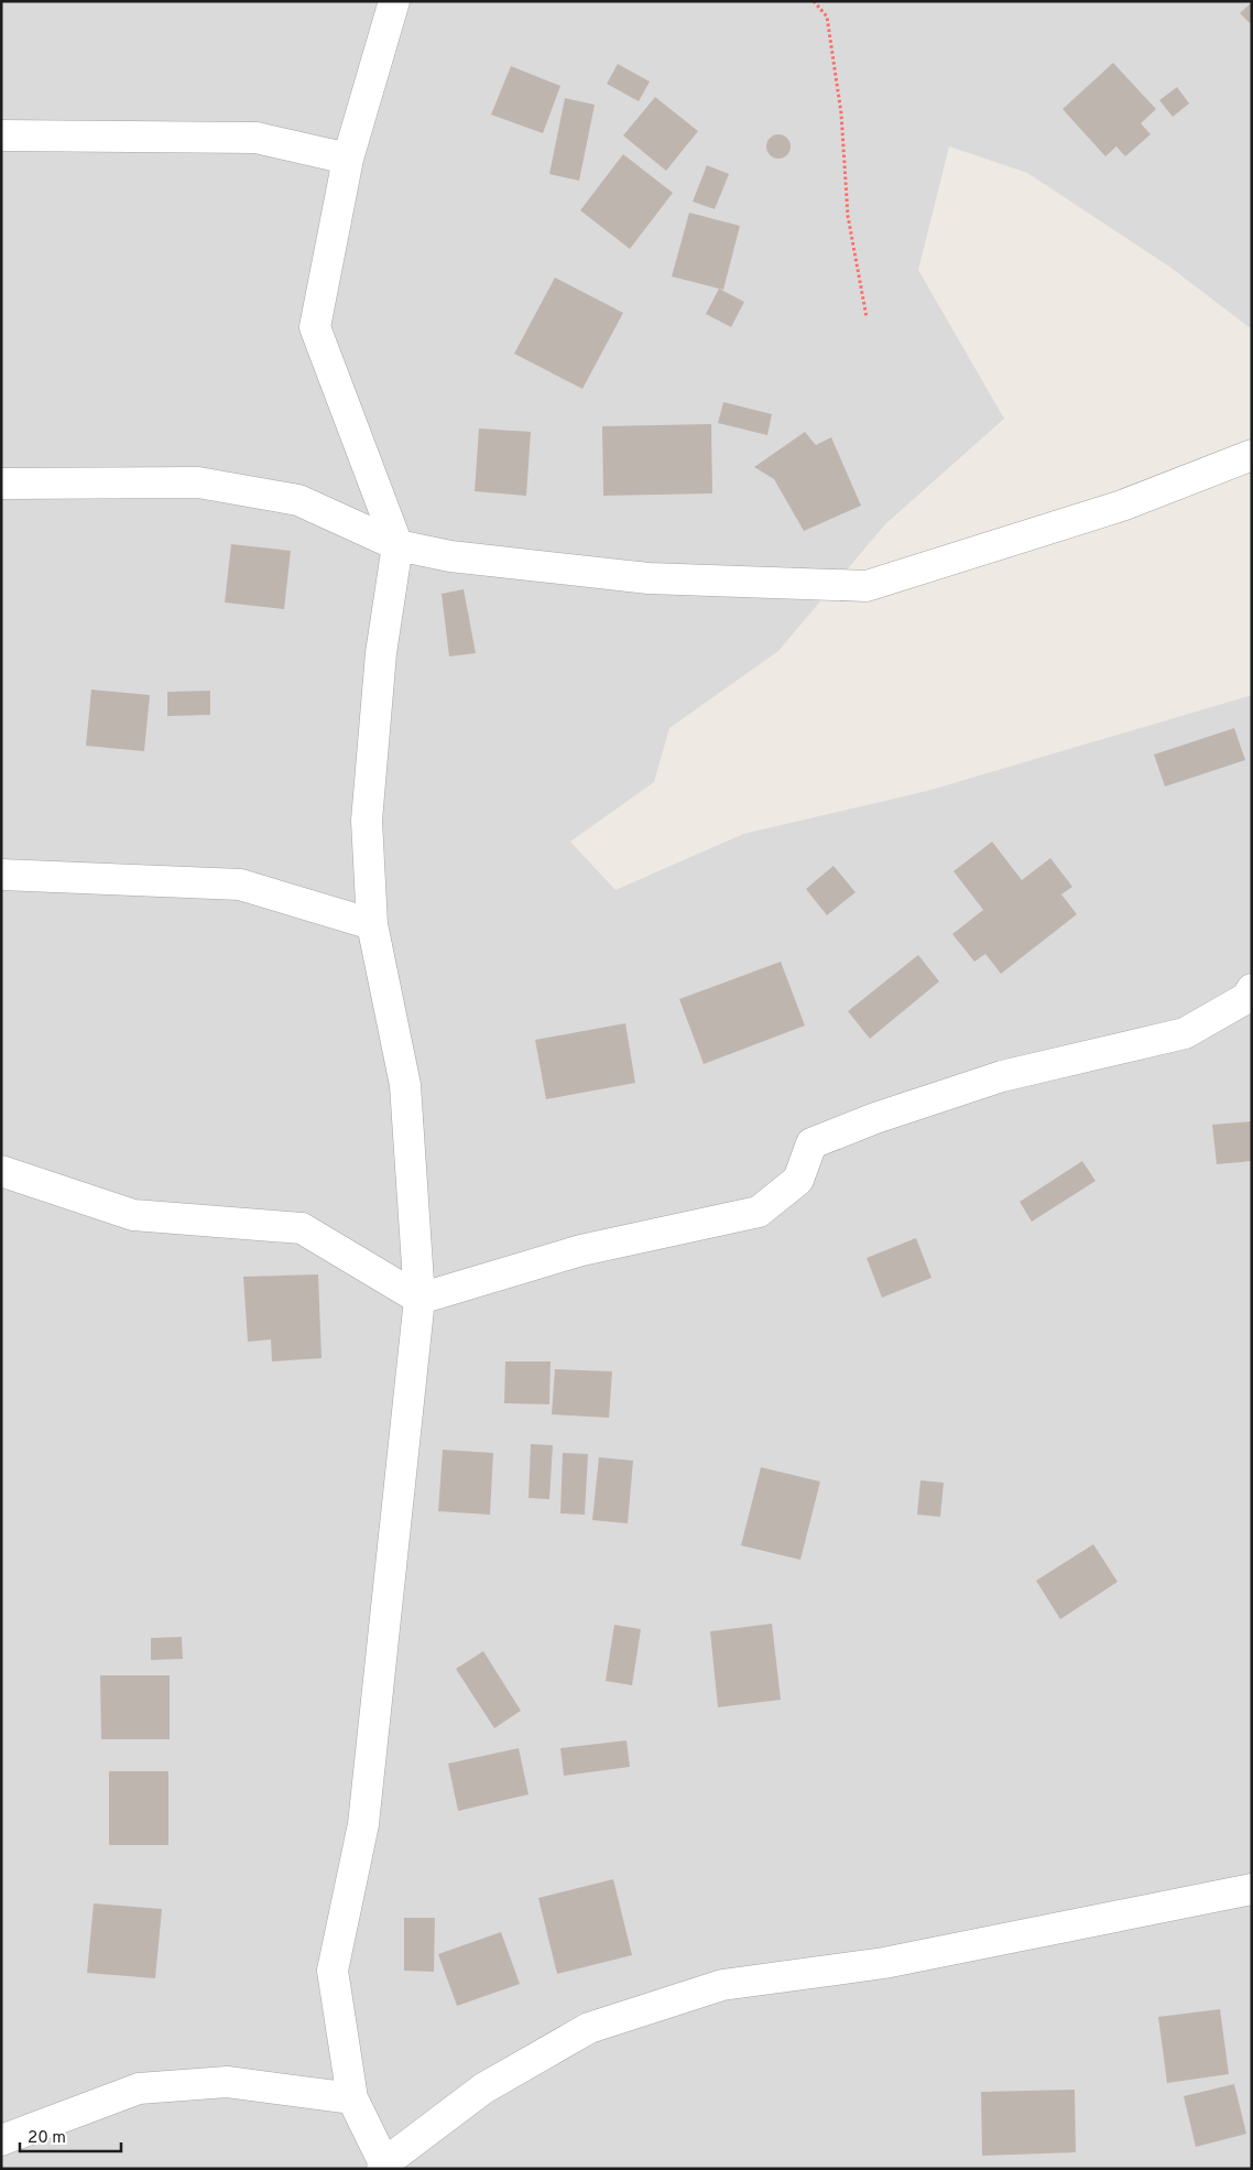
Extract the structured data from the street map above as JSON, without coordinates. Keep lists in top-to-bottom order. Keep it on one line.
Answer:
{"scale_bar":"20 m"}
